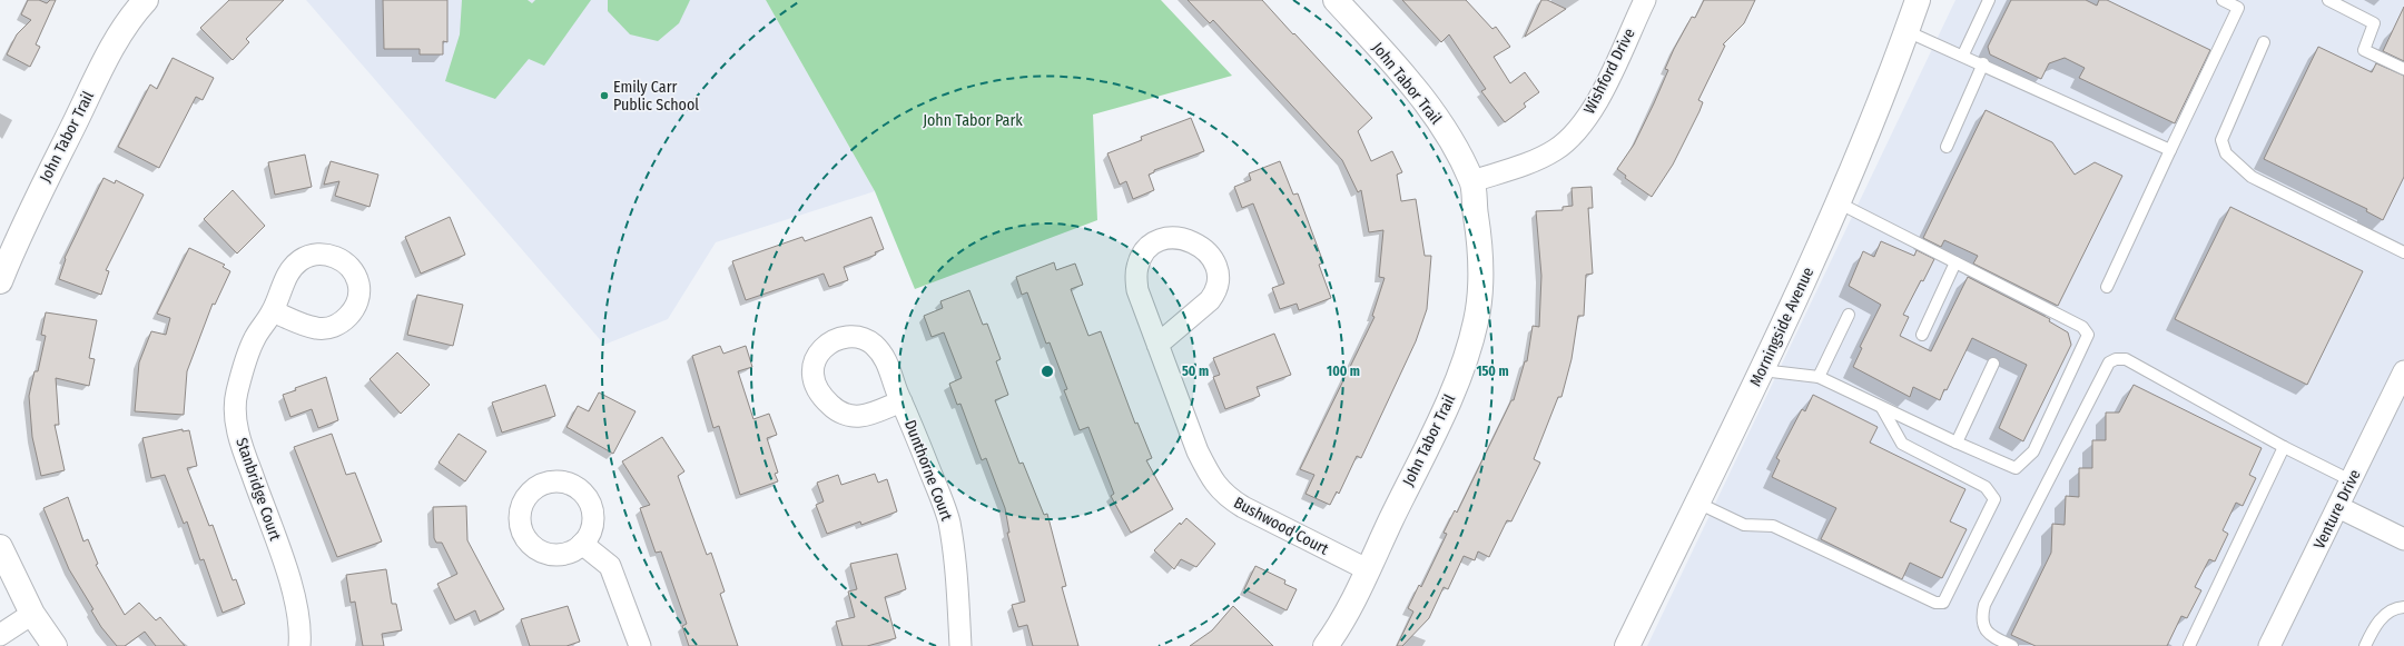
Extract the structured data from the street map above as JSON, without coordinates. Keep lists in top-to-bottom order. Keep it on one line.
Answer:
{"streets":{"street":["Wishford Drive","John Tabor Trail","Morningside Avenue","Dunthorne Court","Stanbridge Court","Venture Drive","Bushwood Court"]},"crossings":[["Wishford Drive","John Tabor Trail"],["John Tabor Trail","Bushwood Court"]],"parks":["John Tabor Park"],"places":["Emily Carr Public School"],"rings":["50 m","100 m","150 m"]}
